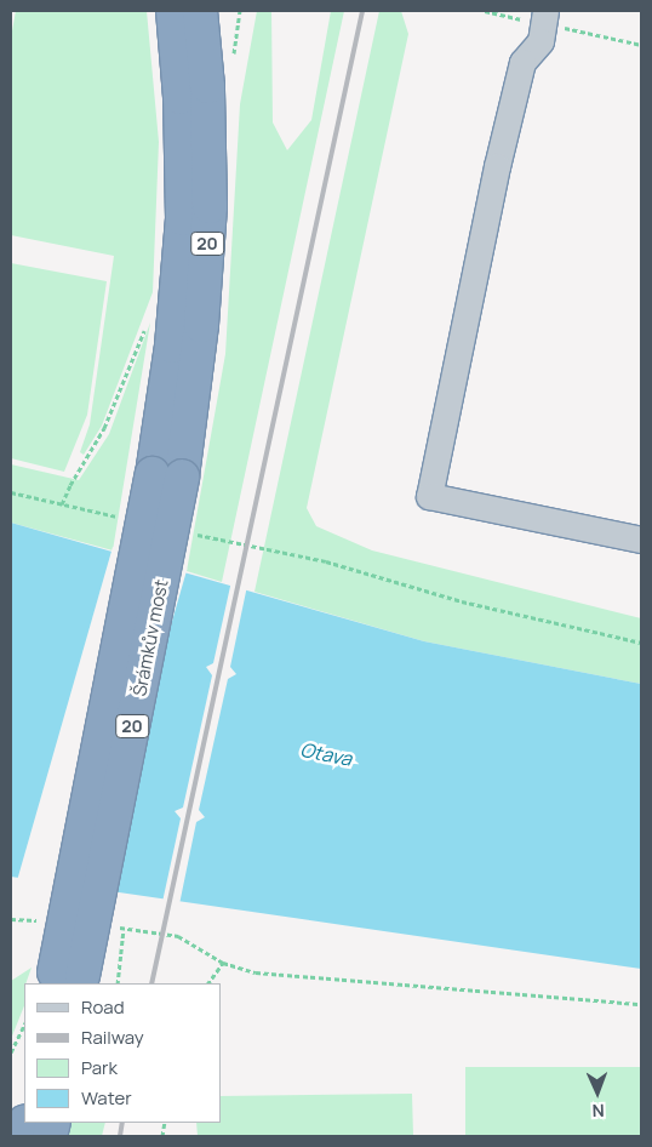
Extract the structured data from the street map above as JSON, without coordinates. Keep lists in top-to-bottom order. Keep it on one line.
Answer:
{"streets":{"highway":["20","Šrámkův most"]},"crossings":[["20","Šrámkův most"]],"water":["Otava"],"legend":["Road","Railway","Park","Water"],"north":"bottom"}
